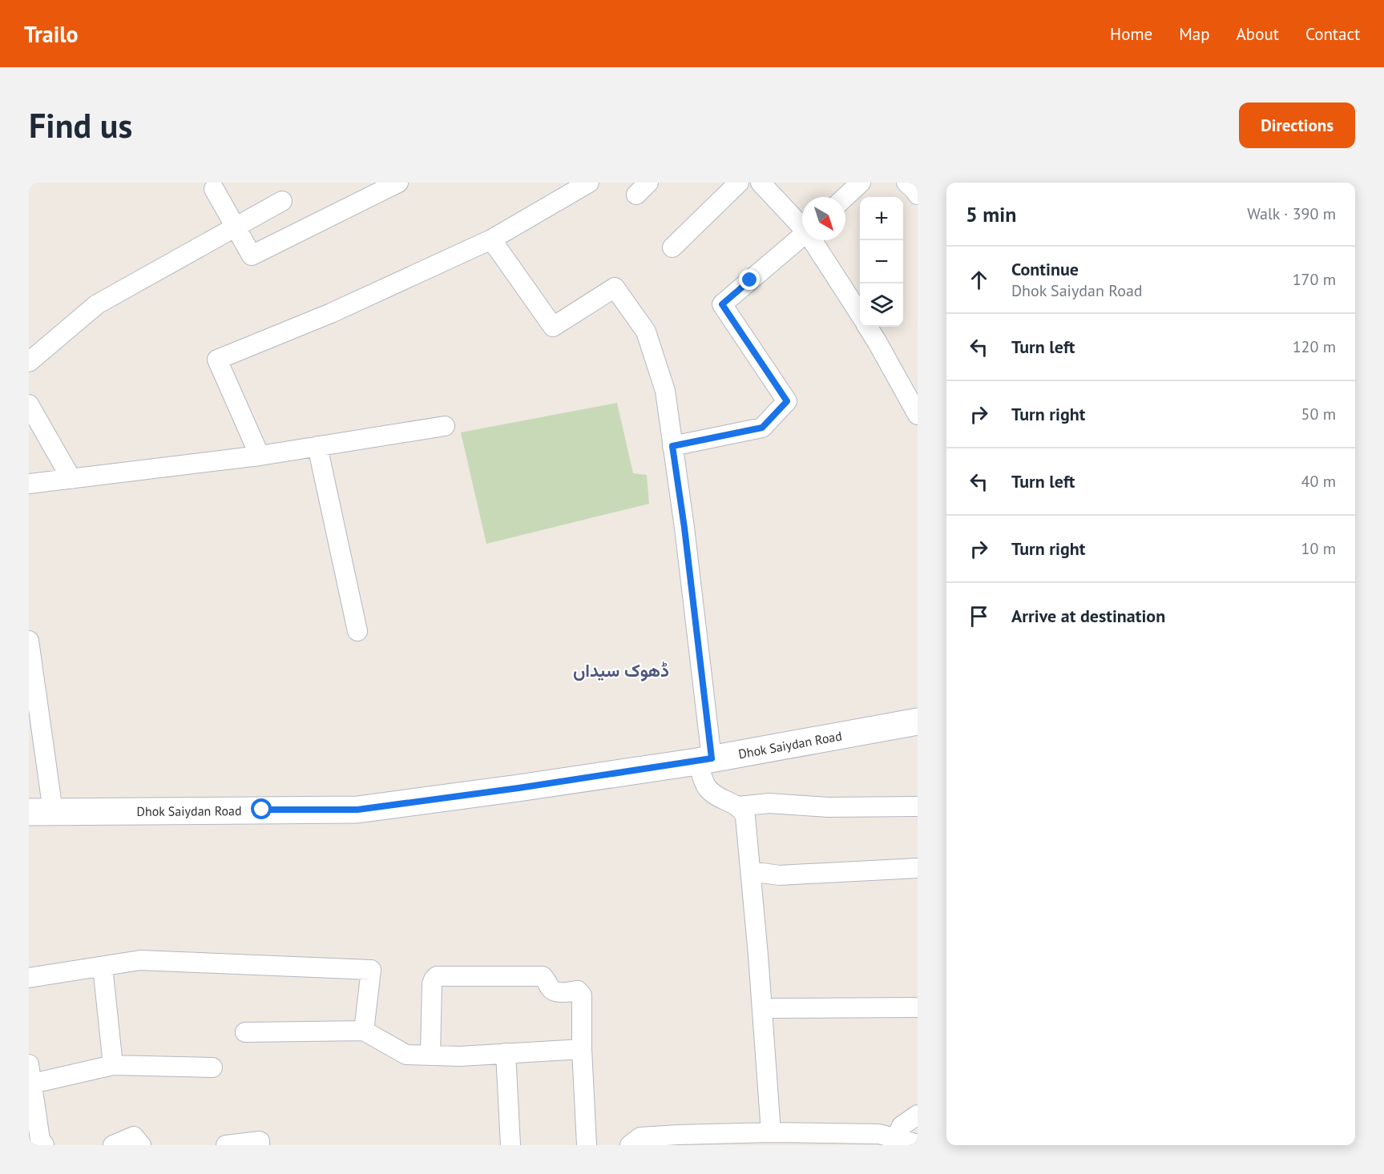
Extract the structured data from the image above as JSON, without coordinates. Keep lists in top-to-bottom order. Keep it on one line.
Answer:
{"streets":{"main road":["Dhok Saiydan Road"]},"districts":["ڈھوک سیداں"],"north":"bottom right","page":{"header":"Trailo","nav":["Home","Map","About","Contact"],"buttons":"Directions","title":"Find us","heading":["5 min","Walk · 390 m"],"map_buttons":["+","−"],"list":[["Continue","Dhok Saiydan Road","170 m"],["Turn left","120 m"],["Turn right","50 m"],["Turn left","40 m"],["Turn right","10 m"],"Arrive at destination"]}}
